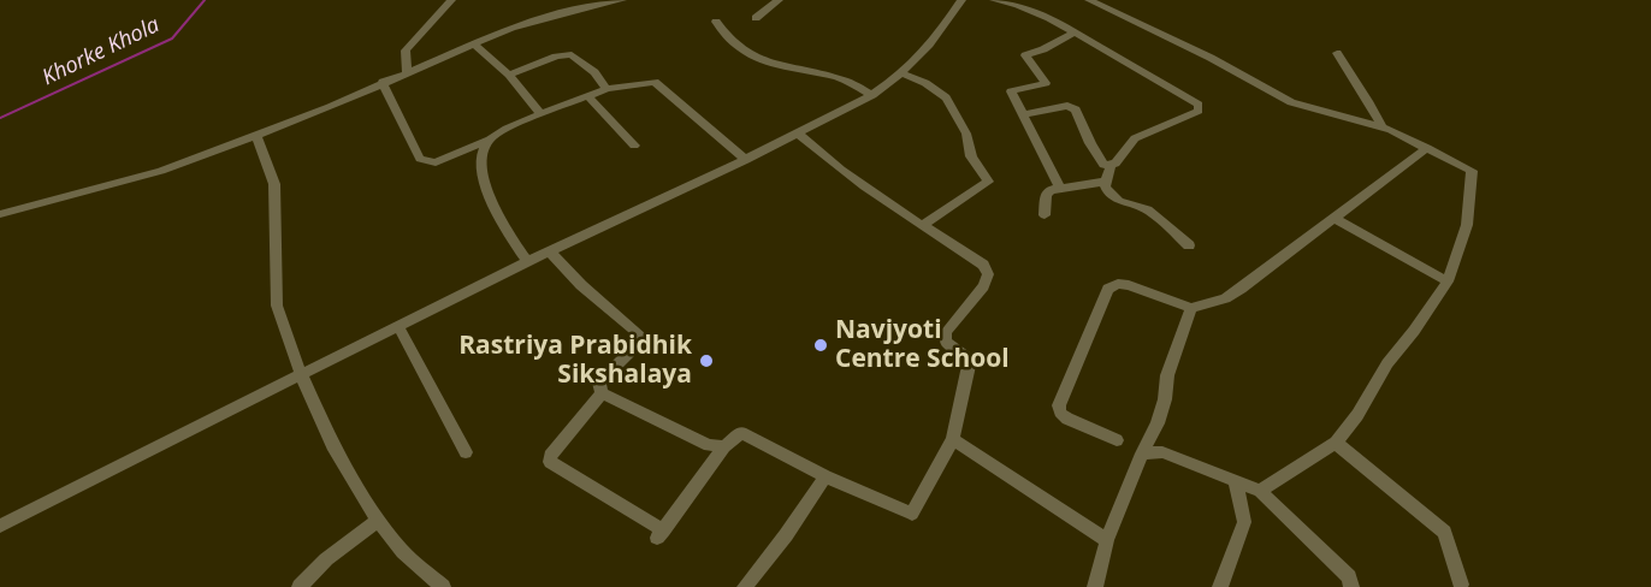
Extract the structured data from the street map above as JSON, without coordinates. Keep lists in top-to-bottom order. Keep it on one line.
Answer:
{"water":["Khorke Khola"],"places":["Navjyoti Centre School","Rastriya Prabidhik Sikshalaya"]}
